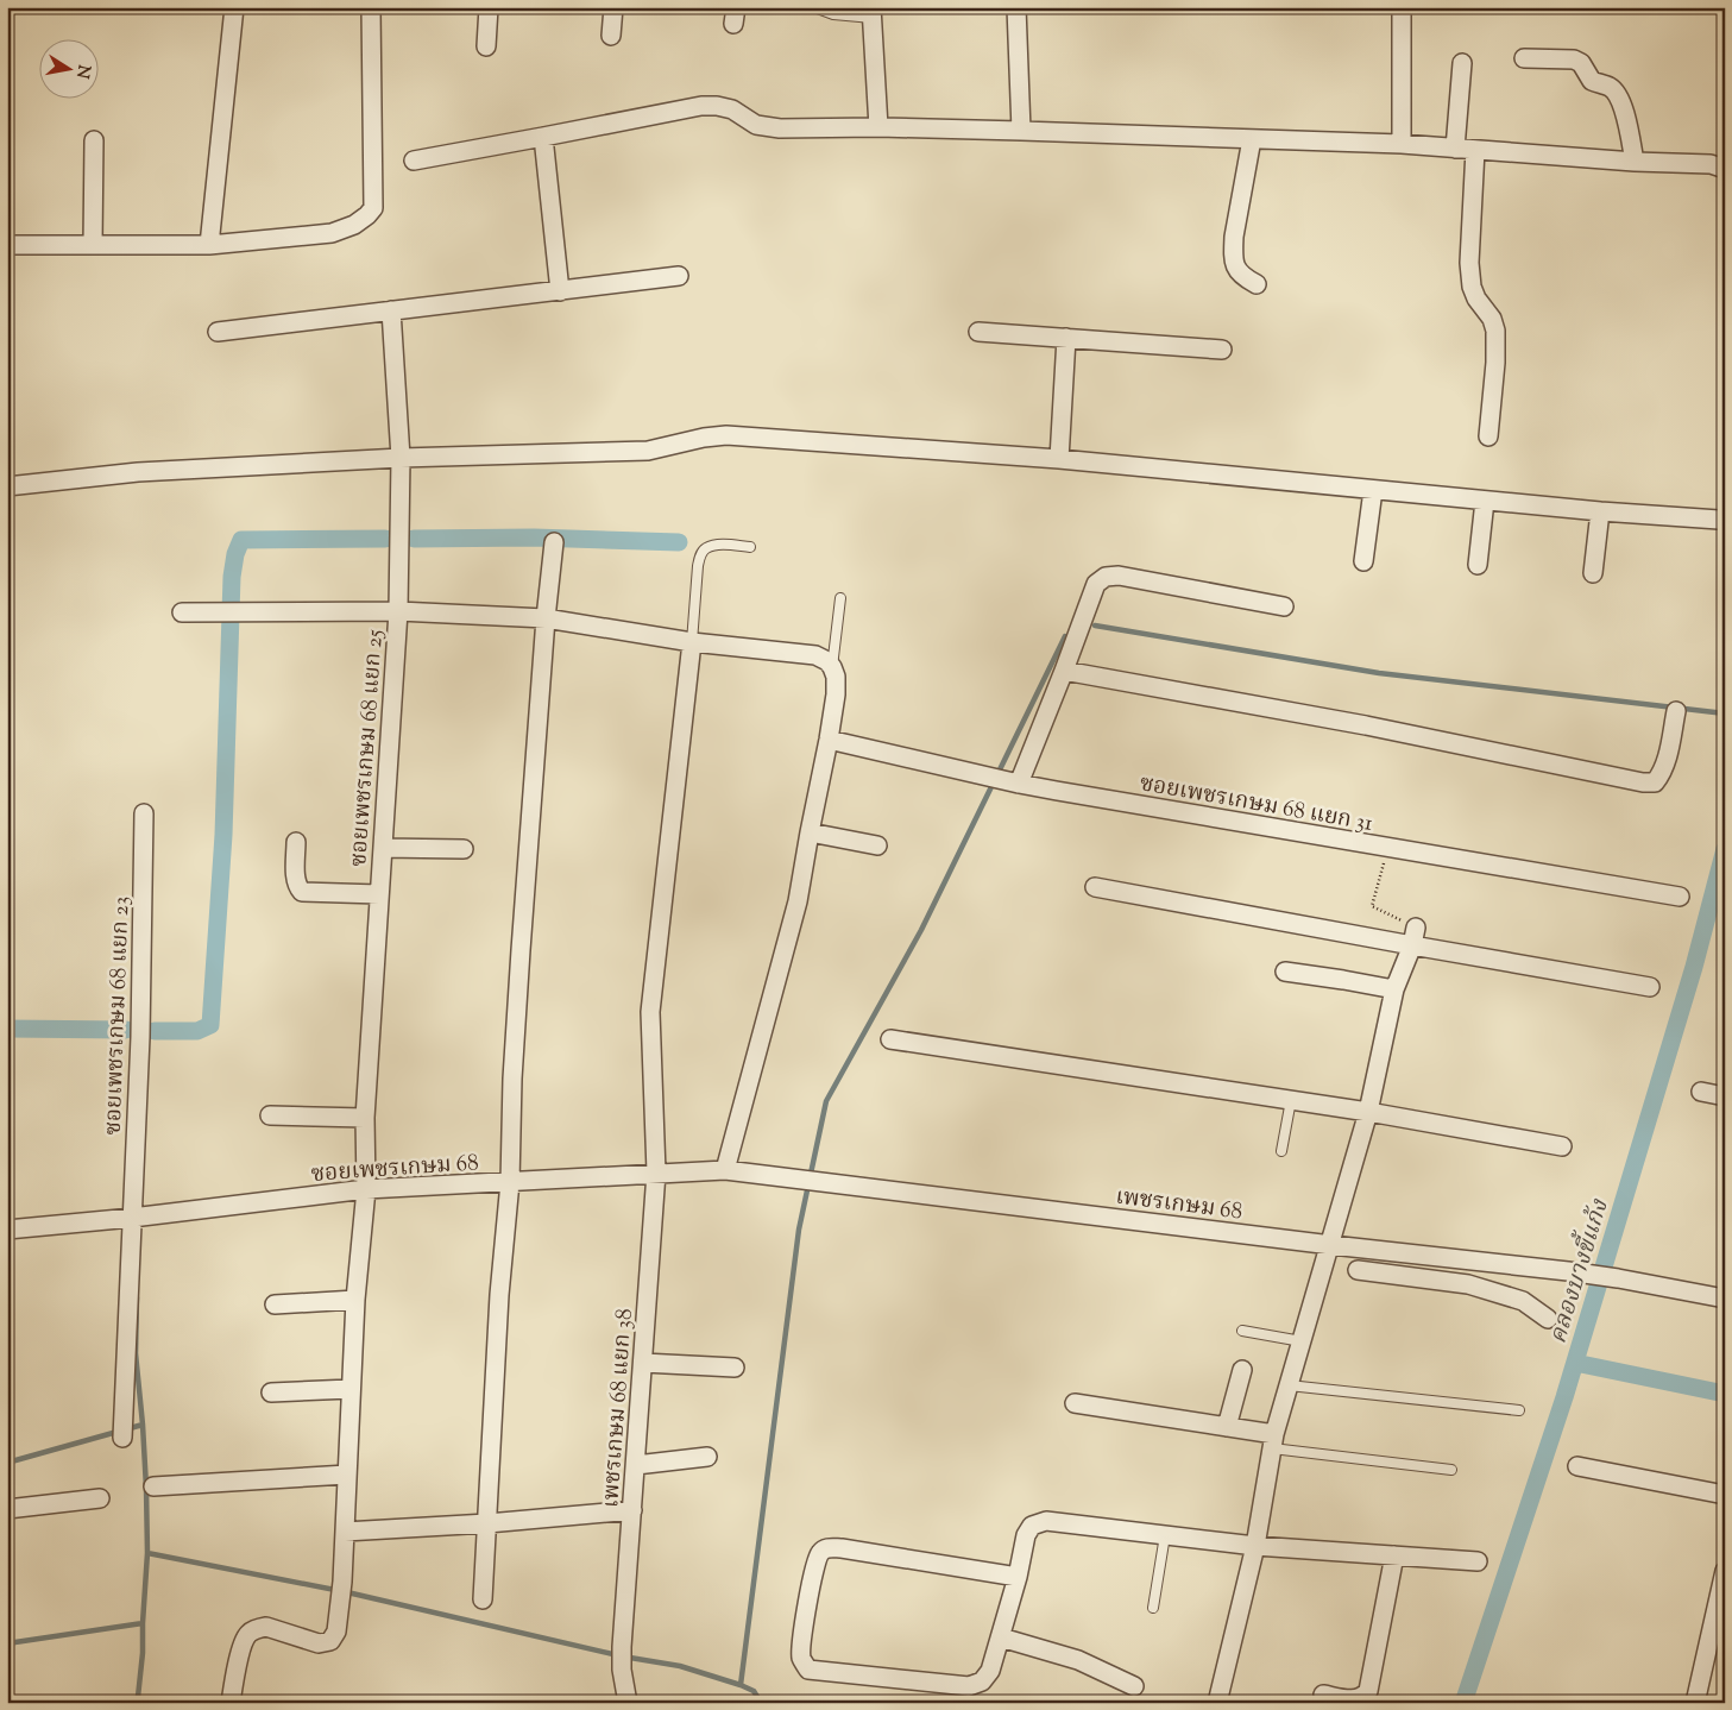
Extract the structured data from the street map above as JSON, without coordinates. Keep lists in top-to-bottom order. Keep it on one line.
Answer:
{"streets":{"street":["ซอยเพชรเกษม 68 แยก 25","ซอยเพชรเกษม 68 แยก 31","ซอยเพชรเกษม 68 แยก 23","ซอยเพชรเกษม 68","เพชรเกษม 68","เพชรเกษม 68 แยก 38"]},"crossings":[["ซอยเพชรเกษม 68 แยก 25","ซอยเพชรเกษม 68"],["ซอยเพชรเกษม 68 แยก 23","ซอยเพชรเกษม 68"],["ซอยเพชรเกษม 68","เพชรเกษม 68"],["ซอยเพชรเกษม 68","เพชรเกษม 68 แยก 38"]],"water":["คลองบางขี้แก้ง"],"north":"right"}
